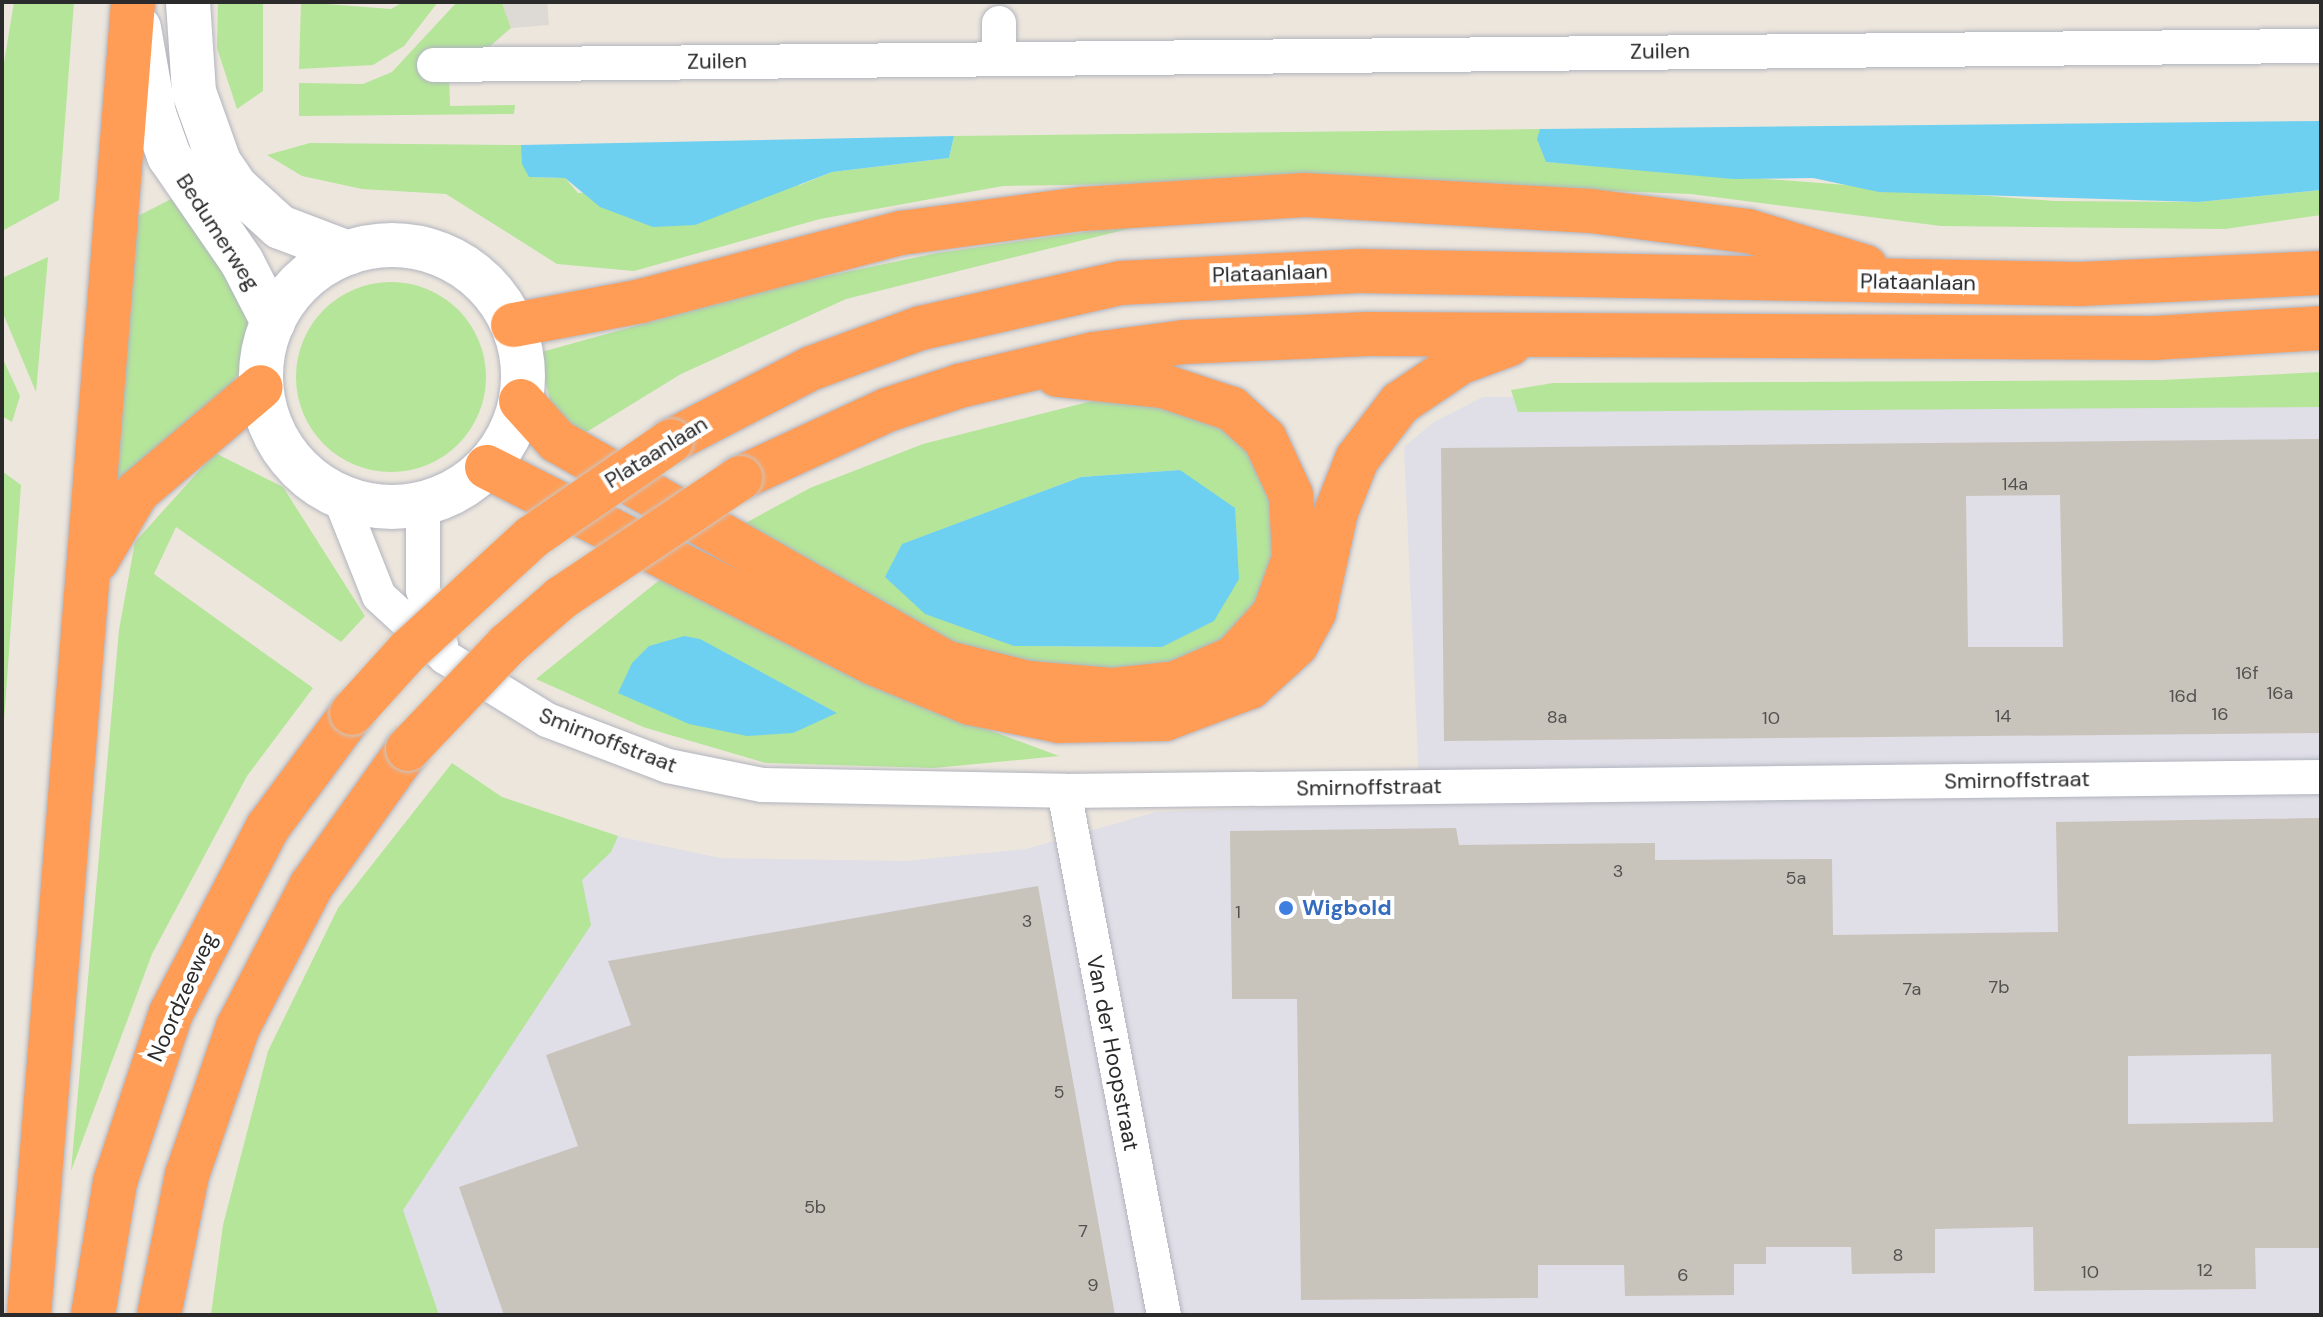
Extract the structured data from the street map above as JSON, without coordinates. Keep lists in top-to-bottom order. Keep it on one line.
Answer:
{"streets":{"highway":["Plataanlaan","Noordzeeweg"],"main road":["Bedumerweg"],"street":["Zuilen","Smirnoffstraat","Van der Hoopstraat"]},"crossings":[["Bedumerweg","Smirnoffstraat"],["Plataanlaan","Noordzeeweg"],["Smirnoffstraat","Van der Hoopstraat"]],"places":["Wigbold"],"house_numbers":["14a","16f","16a","16d","16","14","8a","10","3","5a","1","3","7b","7a","5","5b","7","8","12","10","6","9"]}
